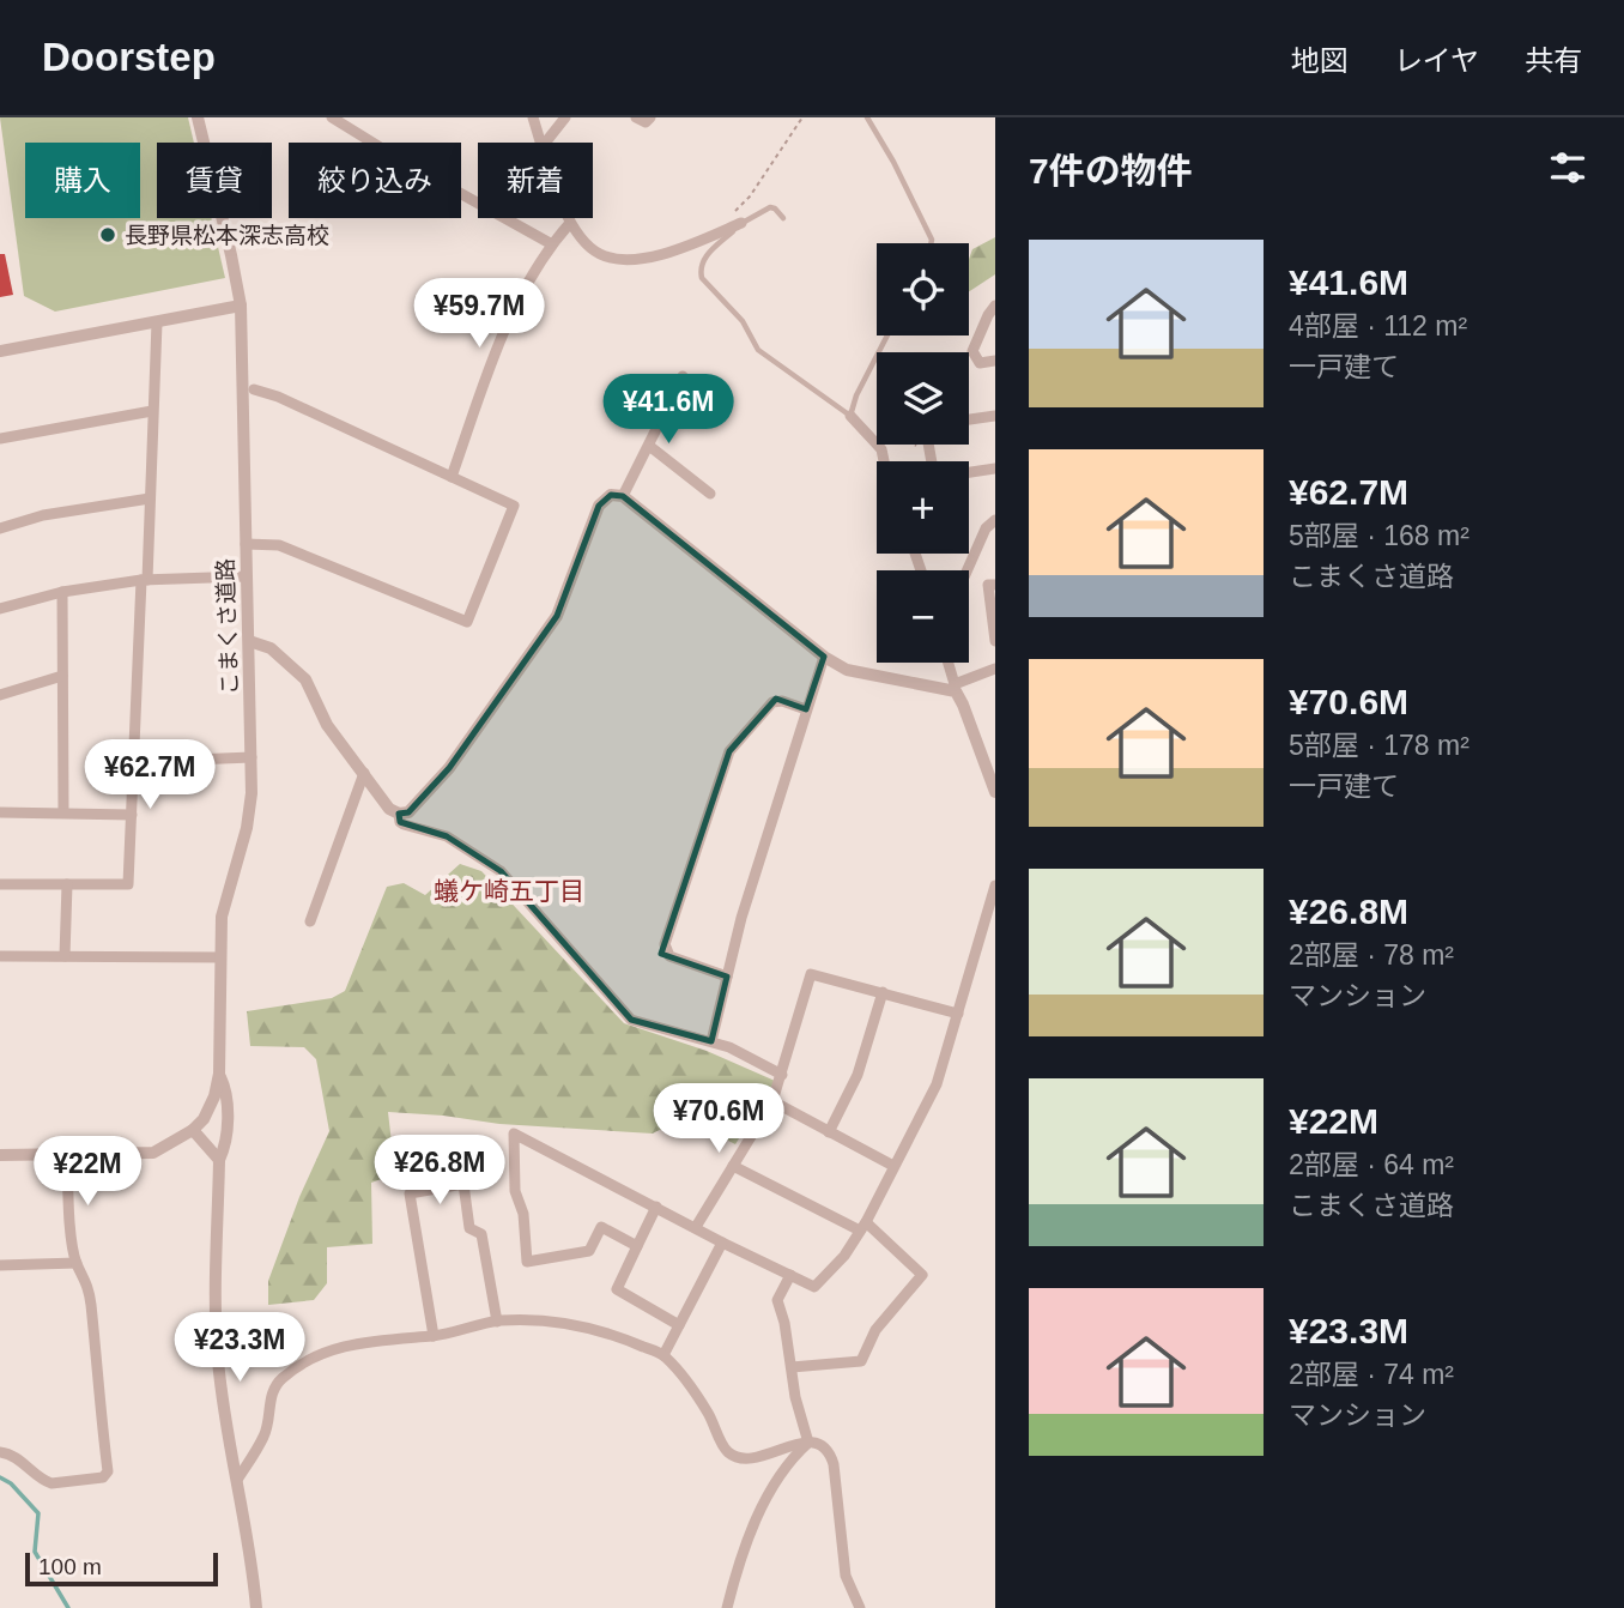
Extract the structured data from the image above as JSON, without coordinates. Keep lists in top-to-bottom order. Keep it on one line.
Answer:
{"streets":{"street":["こまくさ道路"]},"districts":["蟻ケ崎五丁目"],"places":["長野県松本深志高校"],"scale_bar":"100 m","page":{"header":"Doorstep","nav":["地図","レイヤ","共有"],"heading":"7件の物件","chip":["購入","賃貸","絞り込み","新着"],"list":[{"name":"¥41.6M","note":"4部屋 · 112 m² · 一戸建て"},{"name":"¥62.7M","note":"5部屋 · 168 m² · こまくさ道路"},{"name":"¥70.6M","note":"5部屋 · 178 m² · 一戸建て"},{"name":"¥26.8M","note":"2部屋 · 78 m² · マンション"},{"name":"¥22M","note":"2部屋 · 64 m² · こまくさ道路"},{"name":"¥23.3M","note":"2部屋 · 74 m² · マンション"}],"map_buttons":["+","−"],"price":["¥59.7M","¥41.6M","¥62.7M","¥70.6M","¥26.8M","¥22M","¥23.3M"],"scale":"100 m"}}
